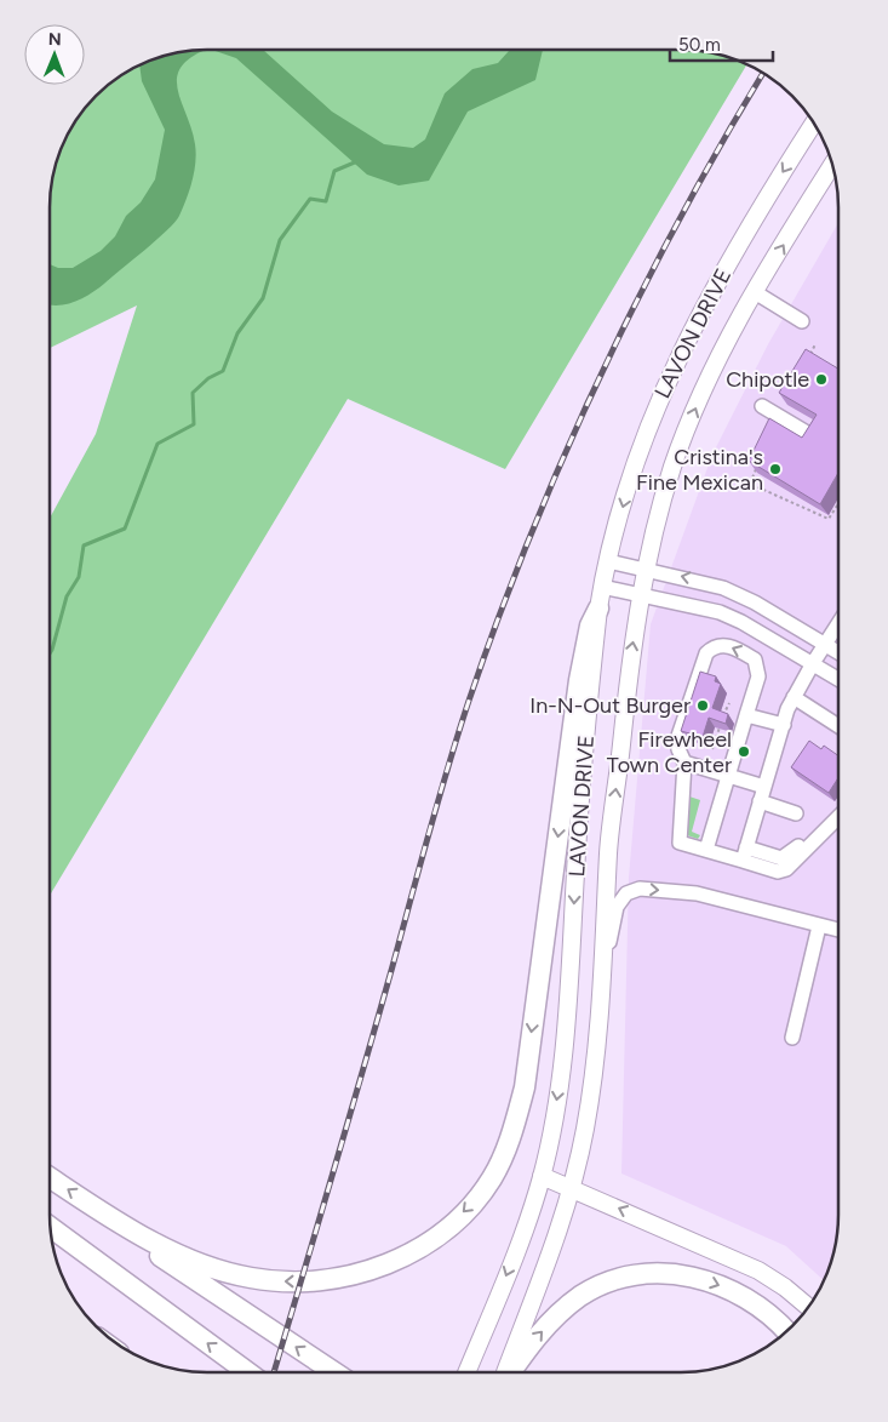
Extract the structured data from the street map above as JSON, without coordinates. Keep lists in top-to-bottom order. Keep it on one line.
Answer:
{"streets":{"main road":["LAVON DRIVE"]},"places":["Chipotle","Cristina's Fine Mexican","In-N-Out Burger","Firewheel Town Center"],"scale_bar":"50 m","north":"top"}
